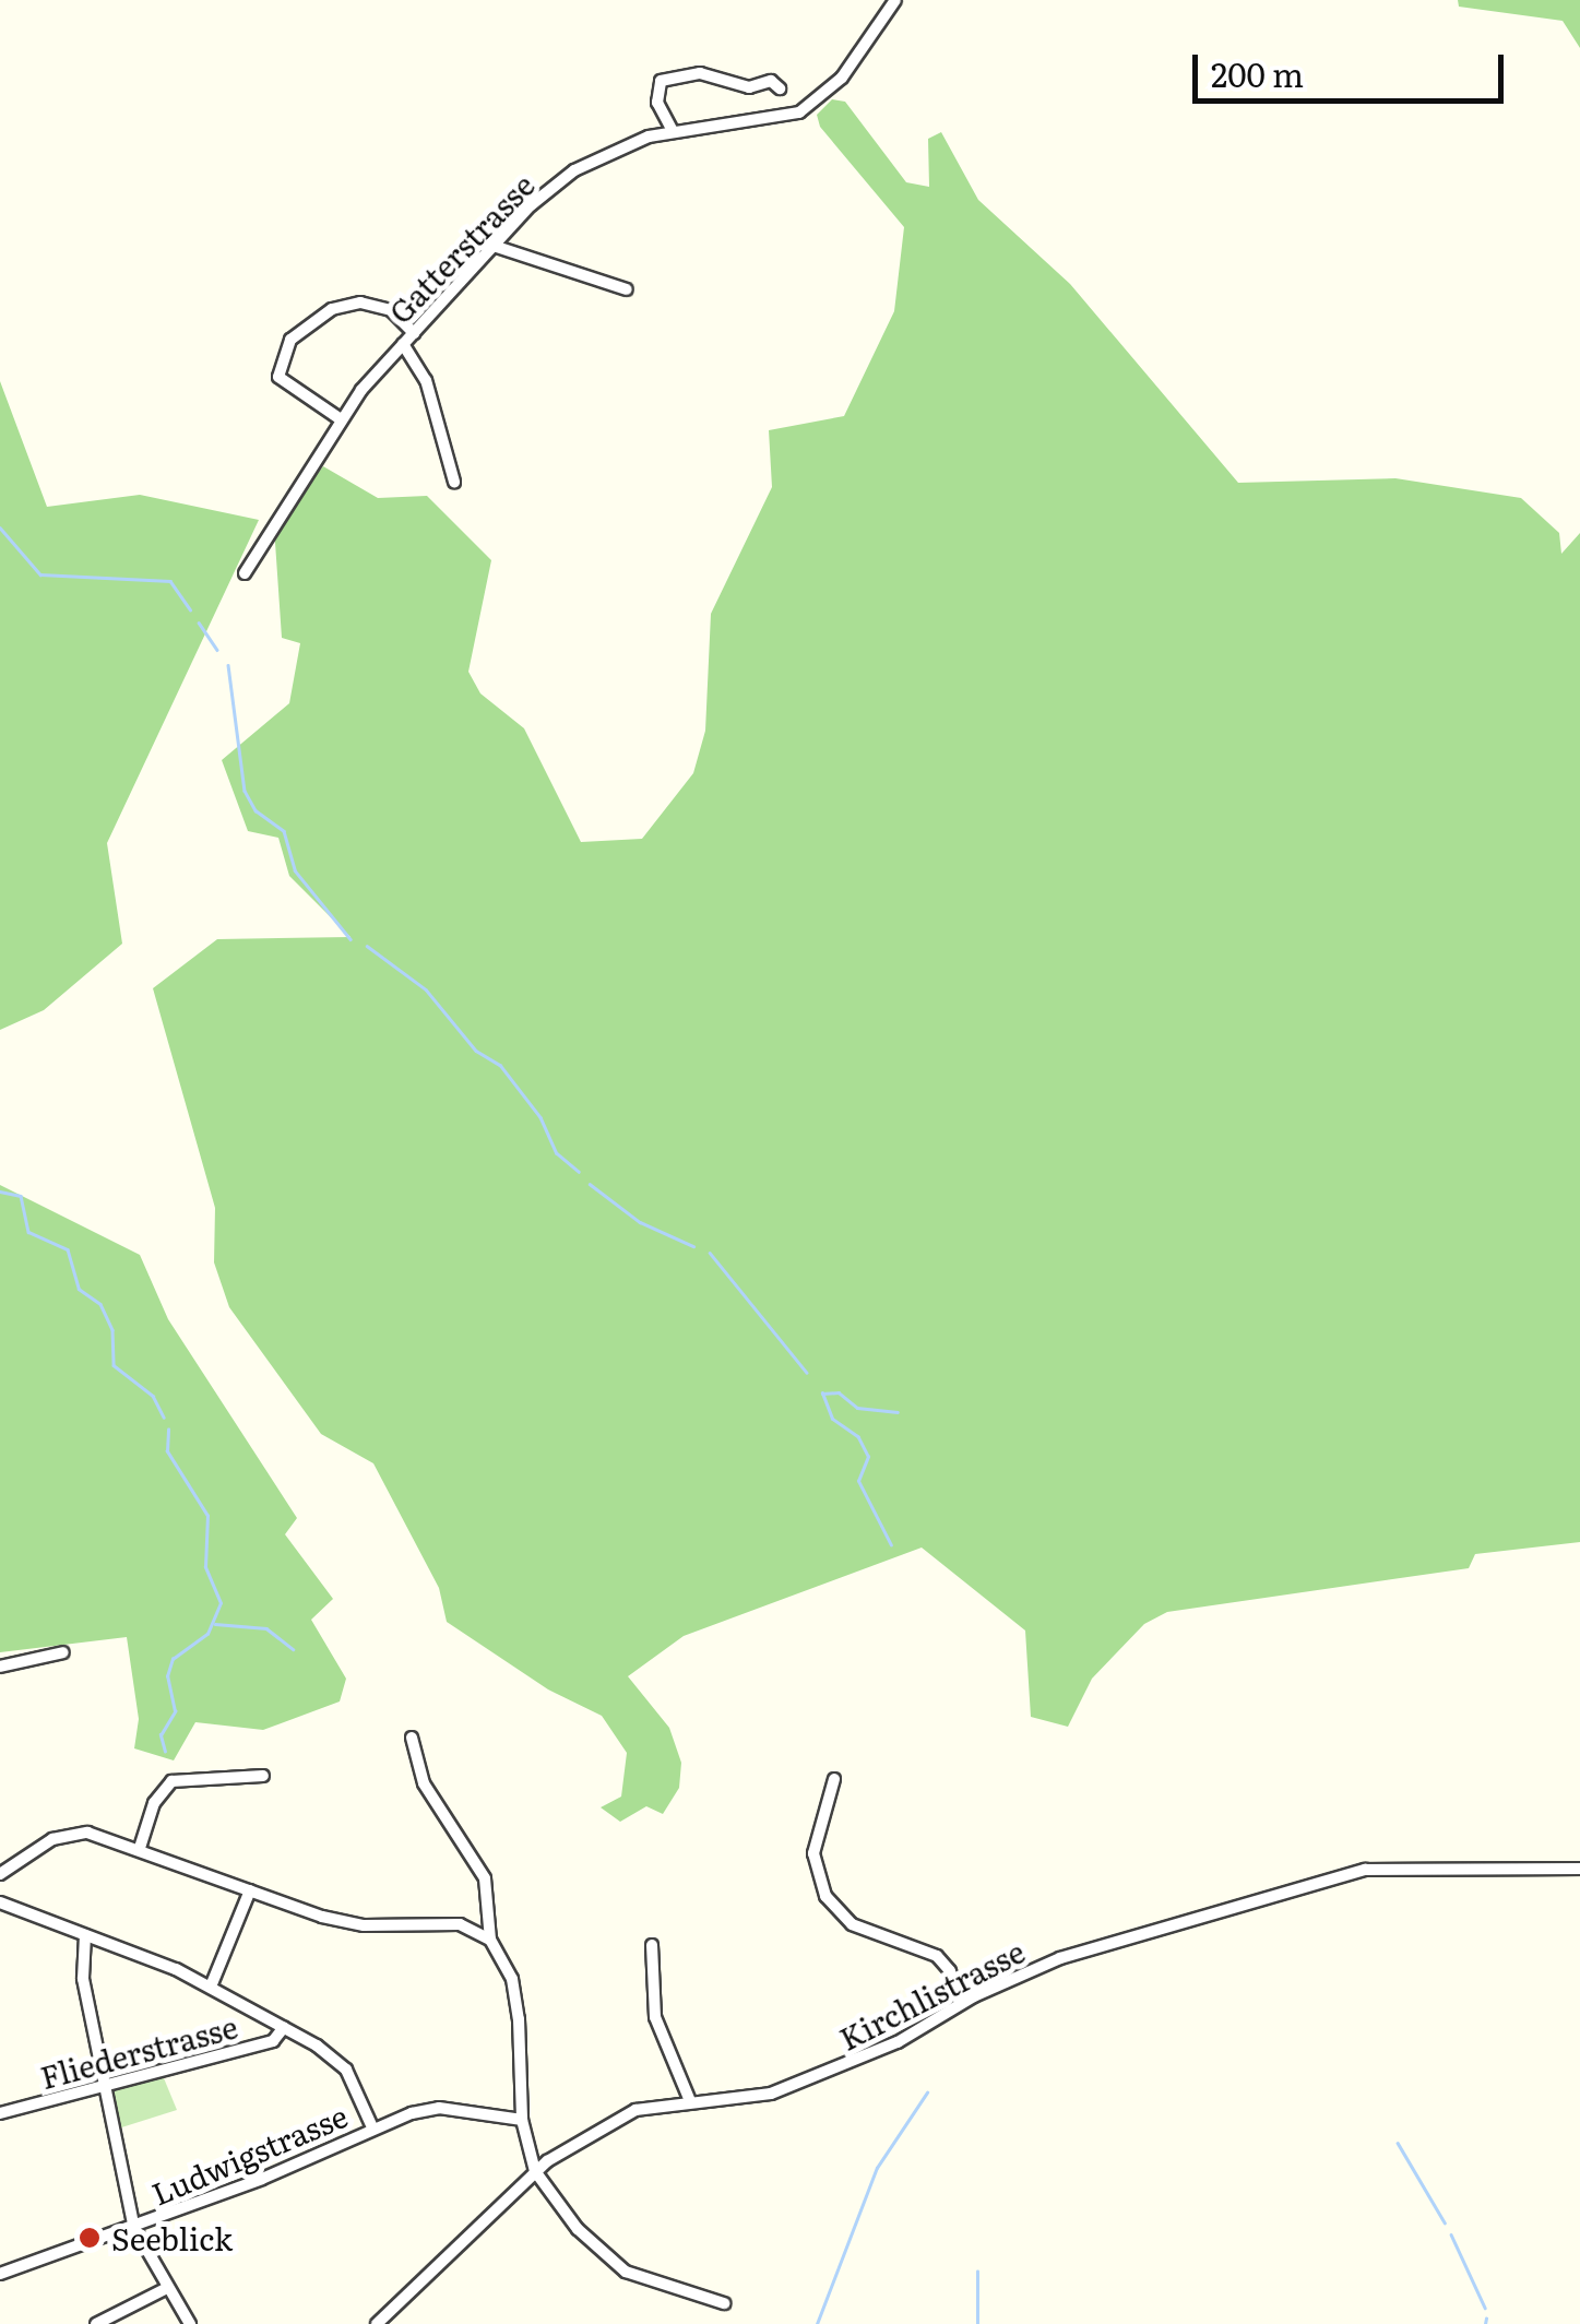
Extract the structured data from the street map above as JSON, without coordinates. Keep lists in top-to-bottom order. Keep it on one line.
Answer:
{"streets":{"street":["Gatterstrasse","Kirchlistrasse","Fliederstrasse","Ludwigstrasse"]},"places":["Seeblick"],"scale_bar":"200 m"}
